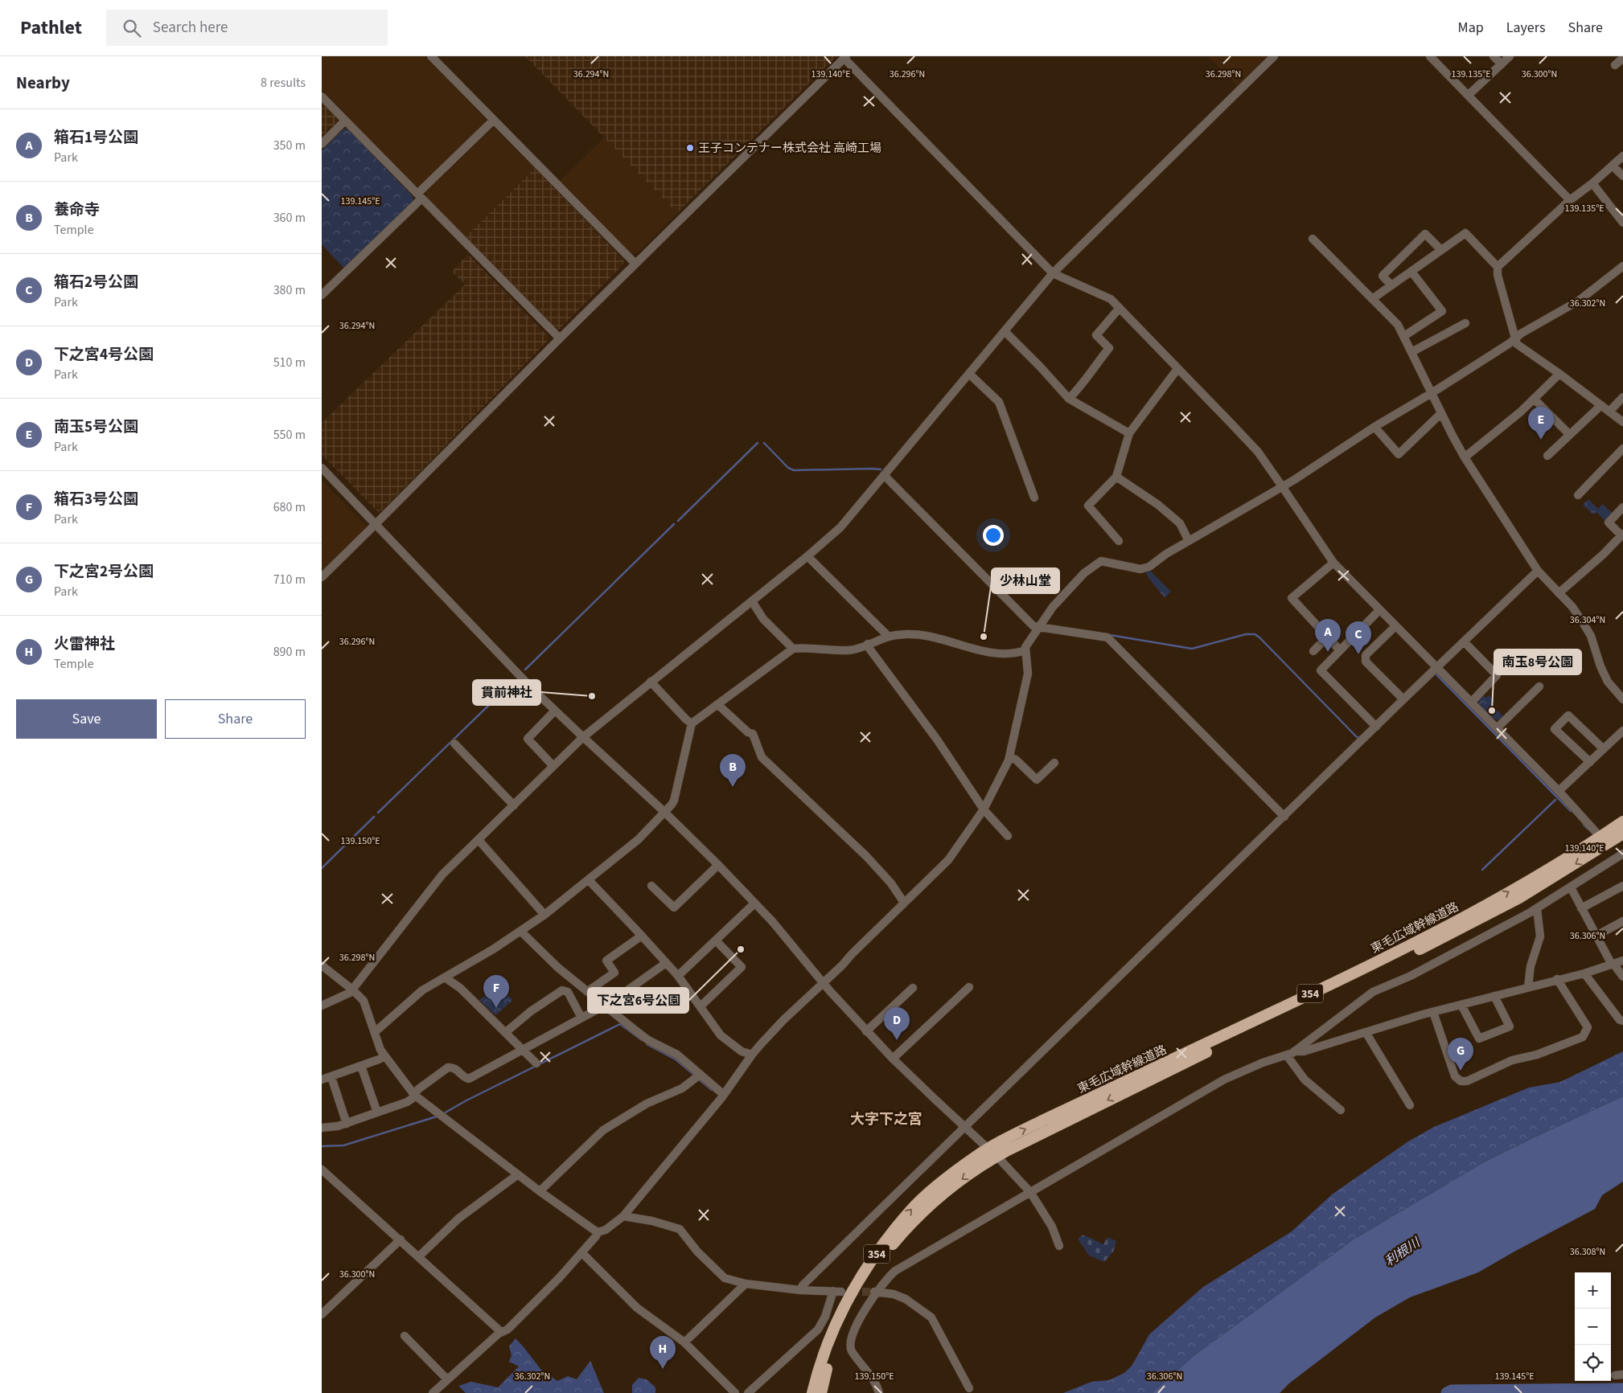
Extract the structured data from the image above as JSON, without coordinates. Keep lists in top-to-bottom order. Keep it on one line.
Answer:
{"streets":{"highway":["東毛広域幹線道路","354"]},"districts":["大字下之宮"],"water":["利根川"],"places":["王子コンテナー株式会社 高崎工場","少林山堂","貫前神社","南玉8号公園","下之宮6号公園"],"page":{"header":"Pathlet","search":"Search here","nav":["Map","Layers","Share"],"heading":["Nearby","8 results"],"list":[{"mark":"A","name":"箱石1号公園","note":"Park","value":"350 m"},{"mark":"B","name":"養命寺","note":"Temple","value":"360 m"},{"mark":"C","name":"箱石2号公園","note":"Park","value":"380 m"},{"mark":"D","name":"下之宮4号公園","note":"Park","value":"510 m"},{"mark":"E","name":"南玉5号公園","note":"Park","value":"550 m"},{"mark":"F","name":"箱石3号公園","note":"Park","value":"680 m"},{"mark":"G","name":"下之宮2号公園","note":"Park","value":"710 m"},{"mark":"H","name":"火雷神社","note":"Temple","value":"890 m"}],"pins":["E","A","C","B","F","D","G","H"],"buttons":["Save","Share"],"map_buttons":["+","−"]},"coordinates":["36.294°N","139.140°E","36.296°N","36.298°N","139.135°E","36.300°N","139.145°E","36.302°N","36.304°N","139.150°E","36.306°N","36.308°N"]}
